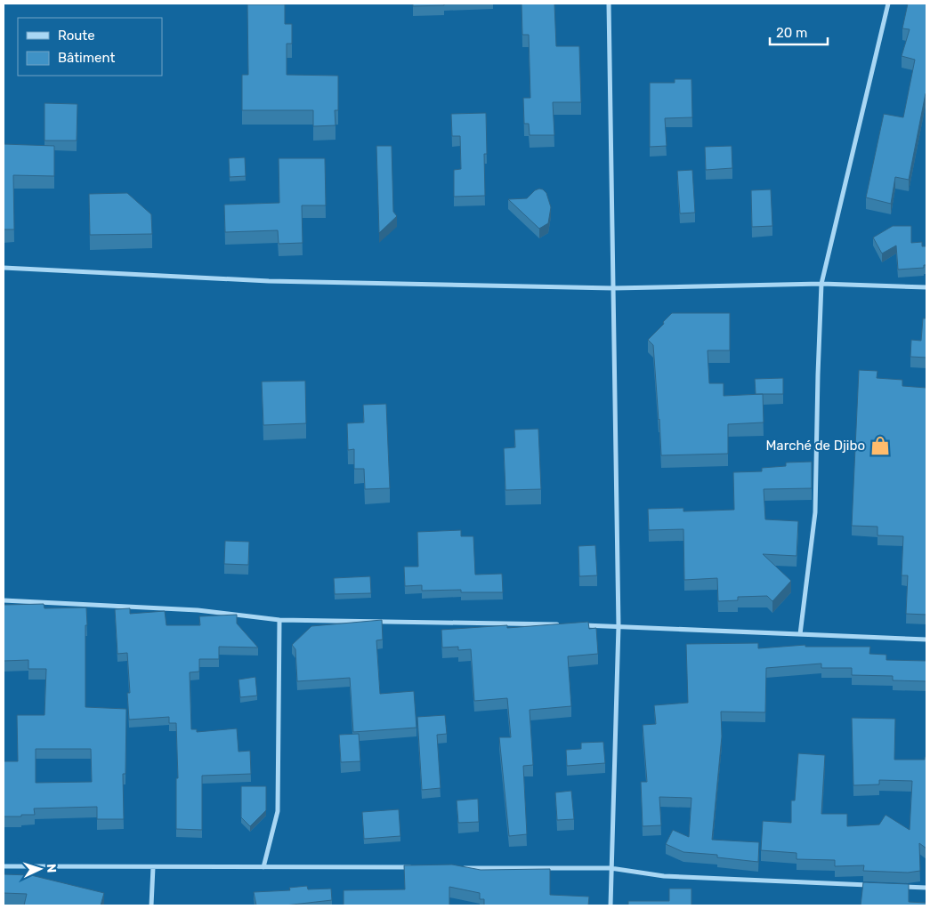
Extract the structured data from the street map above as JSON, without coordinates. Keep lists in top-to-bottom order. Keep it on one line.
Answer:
{"places":{"shop":["Marché de Djibo"]},"legend":["Route","Bâtiment"],"scale_bar":"20 m","north":"right"}
